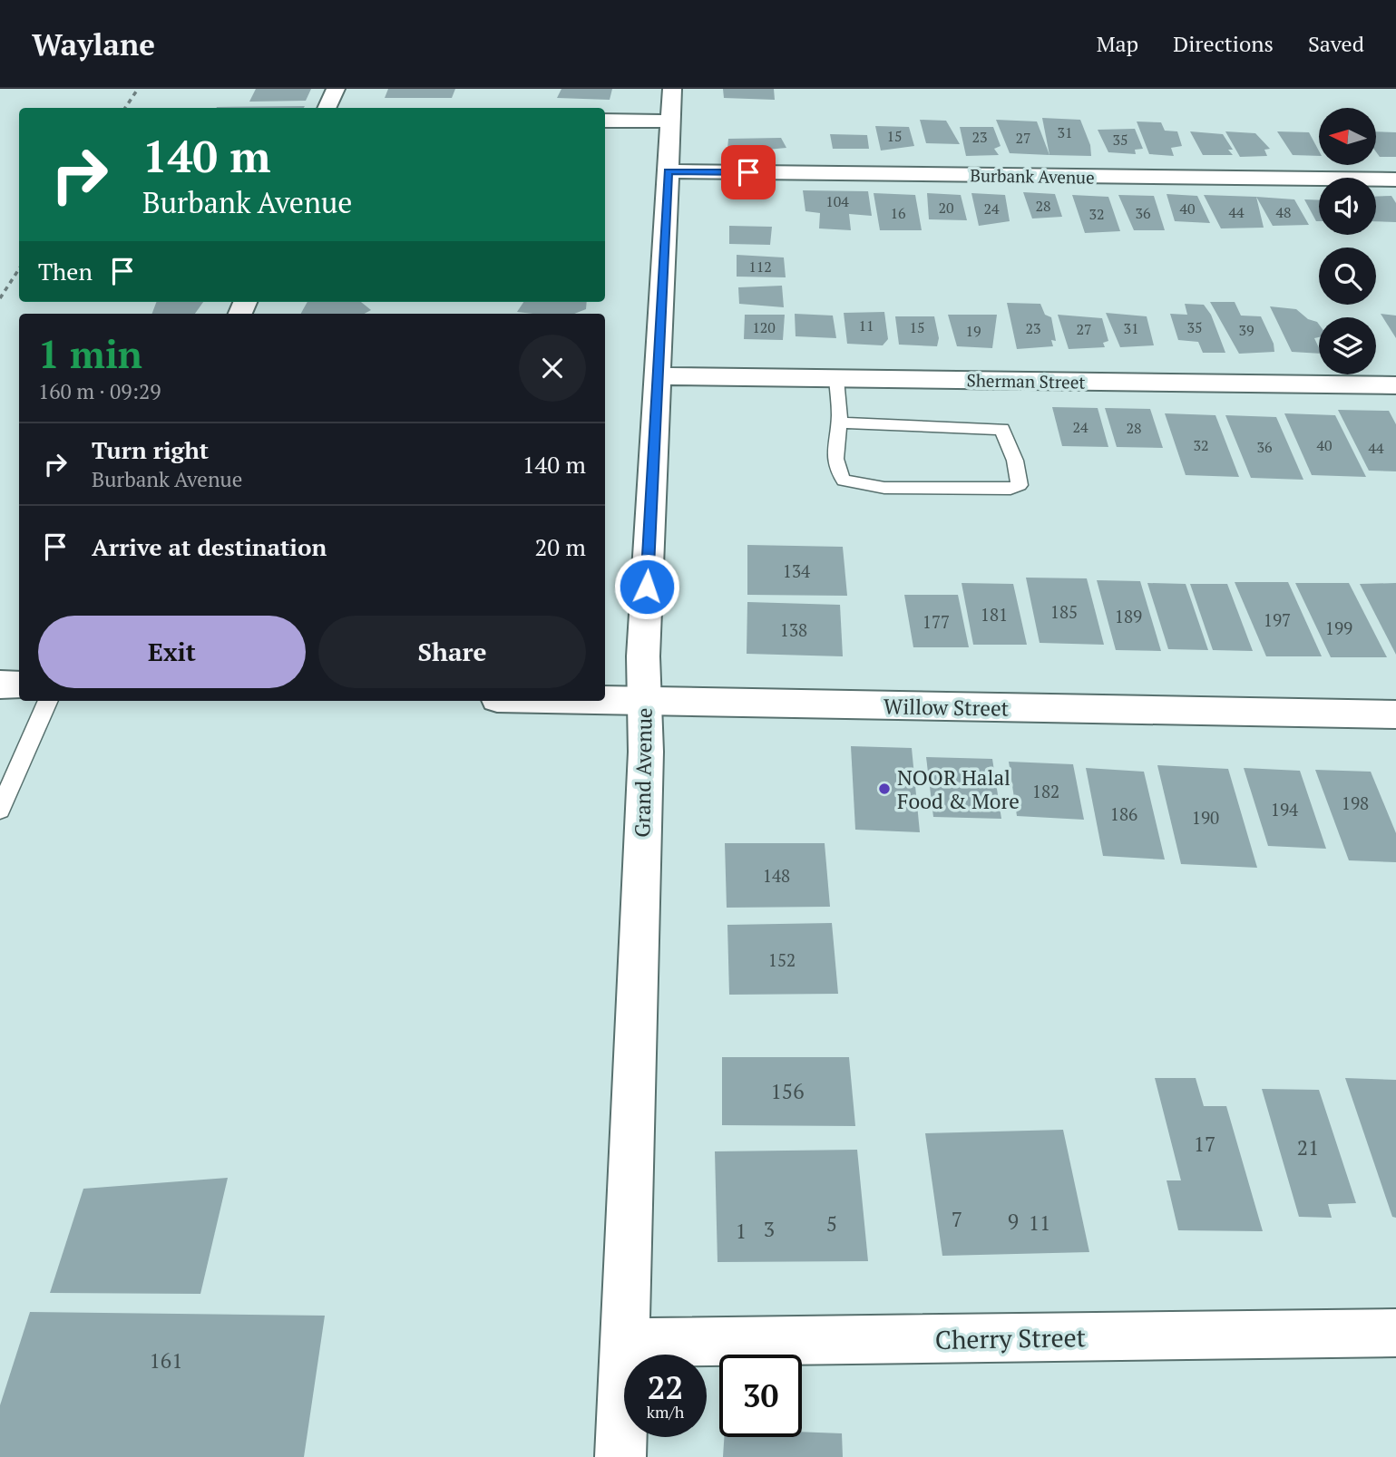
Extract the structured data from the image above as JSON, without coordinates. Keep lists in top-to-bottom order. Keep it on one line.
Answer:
{"streets":{"street":["Burbank Avenue","Sherman Street","Willow Street","Grand Avenue","Cherry Street"]},"crossings":[["Burbank Avenue","Grand Avenue"],["Sherman Street","Grand Avenue"],["Willow Street","Grand Avenue"],["Grand Avenue","Cherry Street"]],"places":["NOOR Halal Food & More"],"house_numbers":["31","15","23","27","35","104","28","20","24","40","44","48","16","36","32","112","11","120","15","35","23","31","27","39","19","24","28","32","40","36","44","134","185","181","189","197","177","199","138","182","198","194","186","190","148","152","156","17","21","7","9","11","5","3","1","161"],"north":"left","page":{"header":"Waylane","nav":["Map","Directions","Saved"],"turn":["140 m","Burbank Avenue"],"then":"Then","heading":["1 min","160 m · 09:29"],"list":[{"name":"Turn right","note":"Burbank Avenue","value":"140 m"},{"name":"Arrive at destination","value":"20 m"}],"buttons":["Exit","Share"],"speed":"22 km/h","limit":"30"}}
